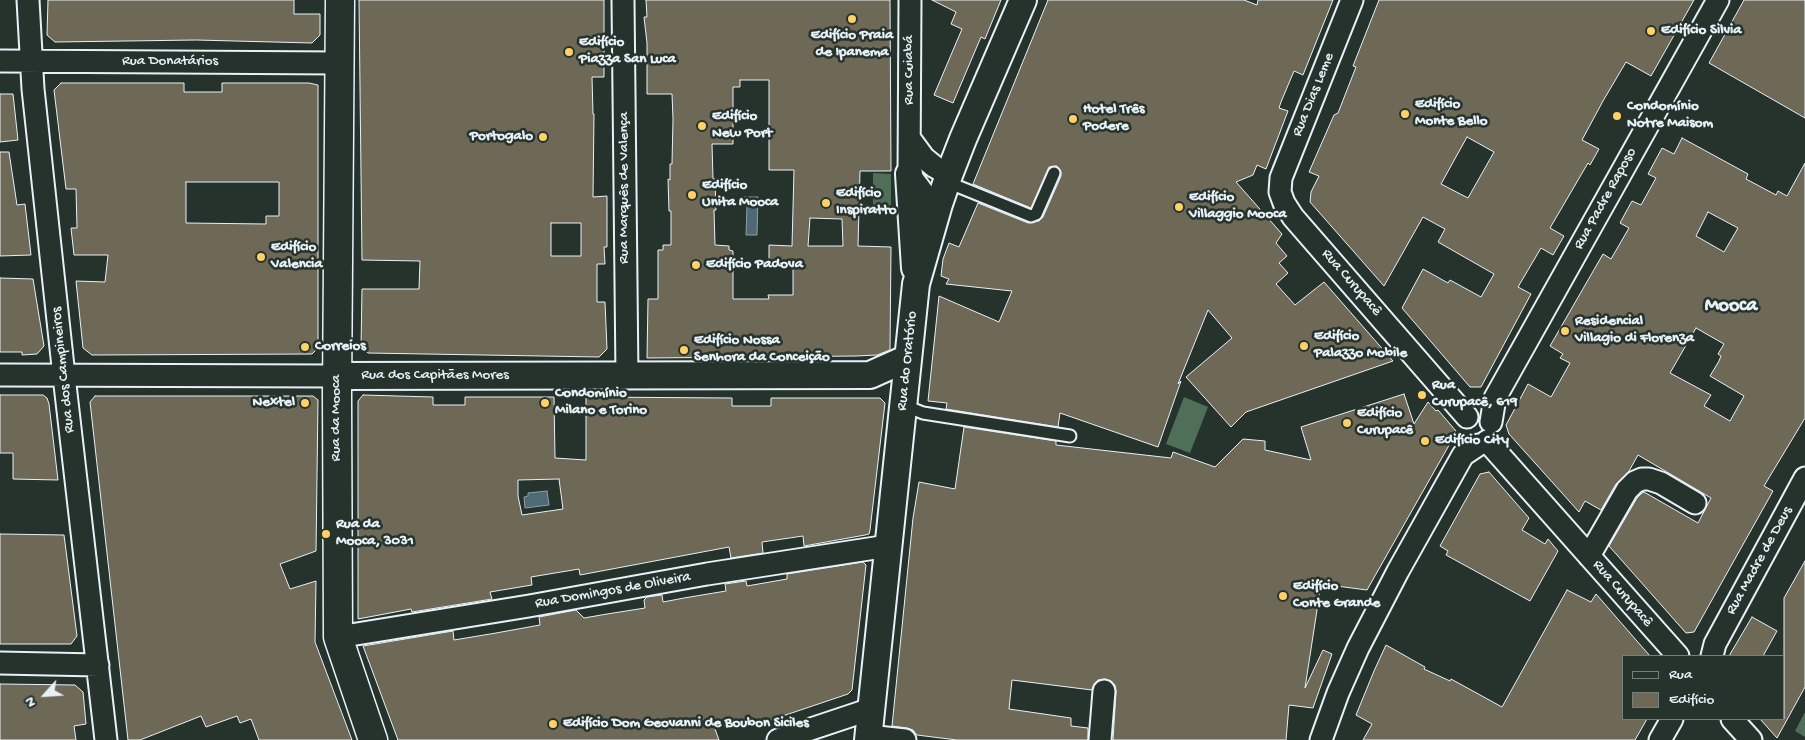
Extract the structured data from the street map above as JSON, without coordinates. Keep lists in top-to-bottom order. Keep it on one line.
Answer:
{"streets":{"main road":["Rua da Mooca"],"street":["Rua Donatários","Rua Cuiabá","Rua Dias Leme","Rua Marquês de Valença","Rua Padre Raposo","Rua Curupacê","Rua do Oratório","Rua dos Campineiros","Rua dos Capitães Mores","Rua Madre de Deus","Rua Domingos de Oliveira"]},"crossings":[["Rua Donatários","Rua dos Campineiros"],["Rua Donatários","Rua da Mooca"],["Rua Dias Leme","Rua Curupacê"],["Rua Marquês de Valença","Rua dos Capitães Mores"],["Rua Padre Raposo","Rua Curupacê"],["Rua do Oratório","Rua dos Capitães Mores"],["Rua do Oratório","Rua Domingos de Oliveira"],["Rua dos Campineiros","Rua dos Capitães Mores"],["Rua dos Capitães Mores","Rua da Mooca"],["Rua da Mooca","Rua Domingos de Oliveira"]],"districts":["Mooca"],"places":["Edifício Praia de Ipanema","Edifício Silvia","Edifício Piazza San Luca","Edifício Monte Bello","Condomínio Notre Maisom","Hotel Três Podere","Edifício New Port","Portogalo","Edifício Unita Mooca","Edifício Inspiratto","Edifício Villaggio Mooca","Edifício Valencia","Edifício Padova","Residencial Villagio di Florenza","Edifício Palazzo Mobile","Correios","Edifício Nossa Senhora da Conceição","Rua Curupacê, 619","Nextel","Condomínio Milano e Torino","Edifício Curupacê","Edifício City","Rua da Mooca, 3031","Edifício Conte Grande","Edifício Dom Geovanni de Boubon Siciles"],"legend":["Rua","Edifício"],"north":"bottom left"}
